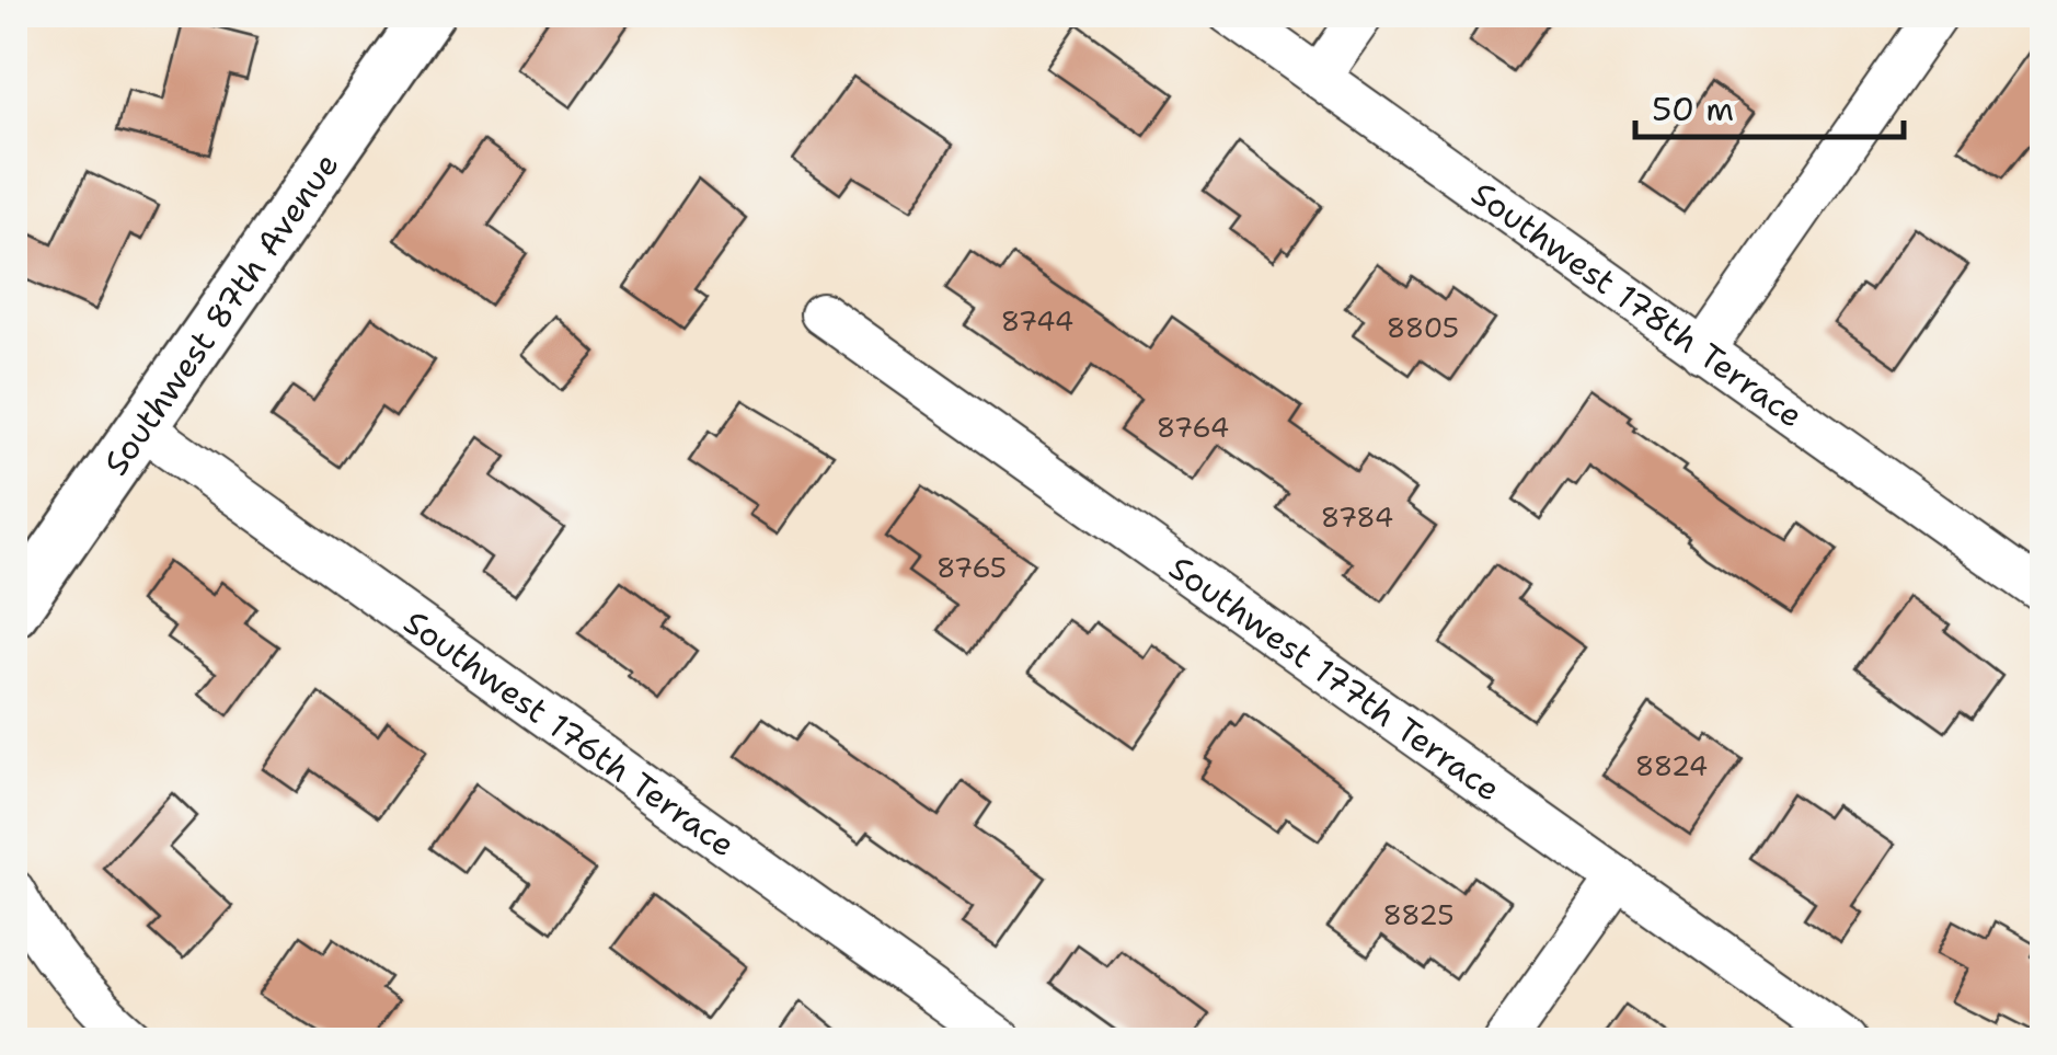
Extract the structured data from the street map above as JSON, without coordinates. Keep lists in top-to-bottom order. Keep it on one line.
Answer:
{"streets":{"street":["Southwest 178th Terrace","Southwest 87th Avenue","Southwest 177th Terrace","Southwest 176th Terrace"]},"crossings":[["Southwest 87th Avenue","Southwest 176th Terrace"]],"house_numbers":["8744","8805","8764","8784","8765","8824","8825"],"scale_bar":"50 m"}
